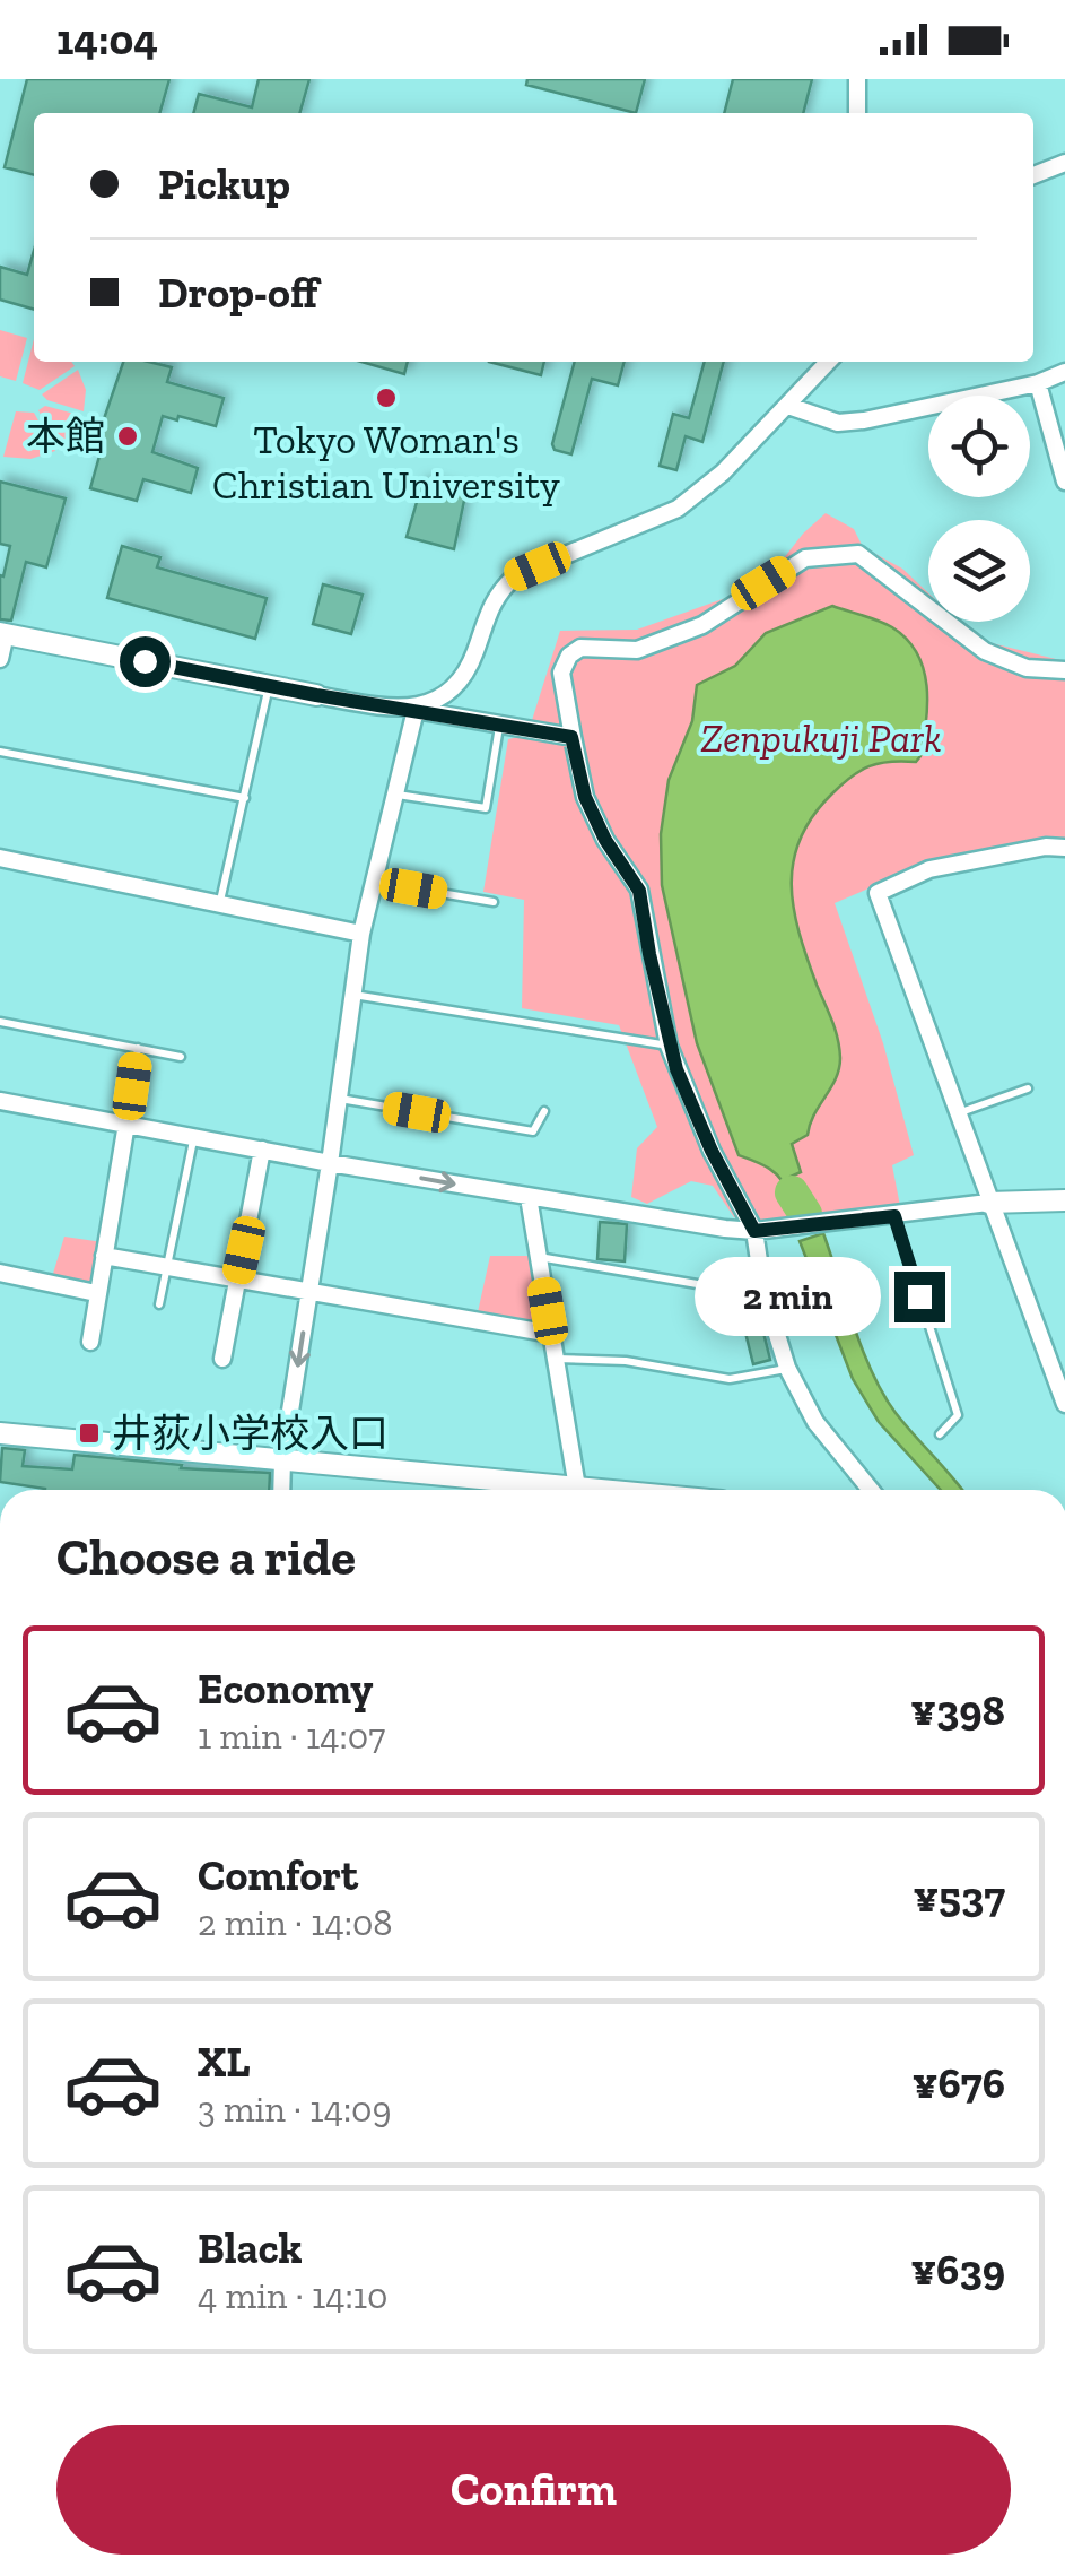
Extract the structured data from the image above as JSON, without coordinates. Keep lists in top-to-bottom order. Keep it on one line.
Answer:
{"parks":["Zenpukuji Park"],"places":{"other":["Tokyo Woman's Christian University","本館"],"transit":["井荻小学校入口"]},"page":{"status":"14:04","banner":["Pickup","Drop-off"],"bubble":"2 min","heading":"Choose a ride","list":[{"name":"Economy","note":"1 min · 14:07","value":"¥398"},{"name":"Comfort","note":"2 min · 14:08","value":"¥537"},{"name":"XL","note":"3 min · 14:09","value":"¥676"},{"name":"Black","note":"4 min · 14:10","value":"¥639"}],"buttons":"Confirm"}}
